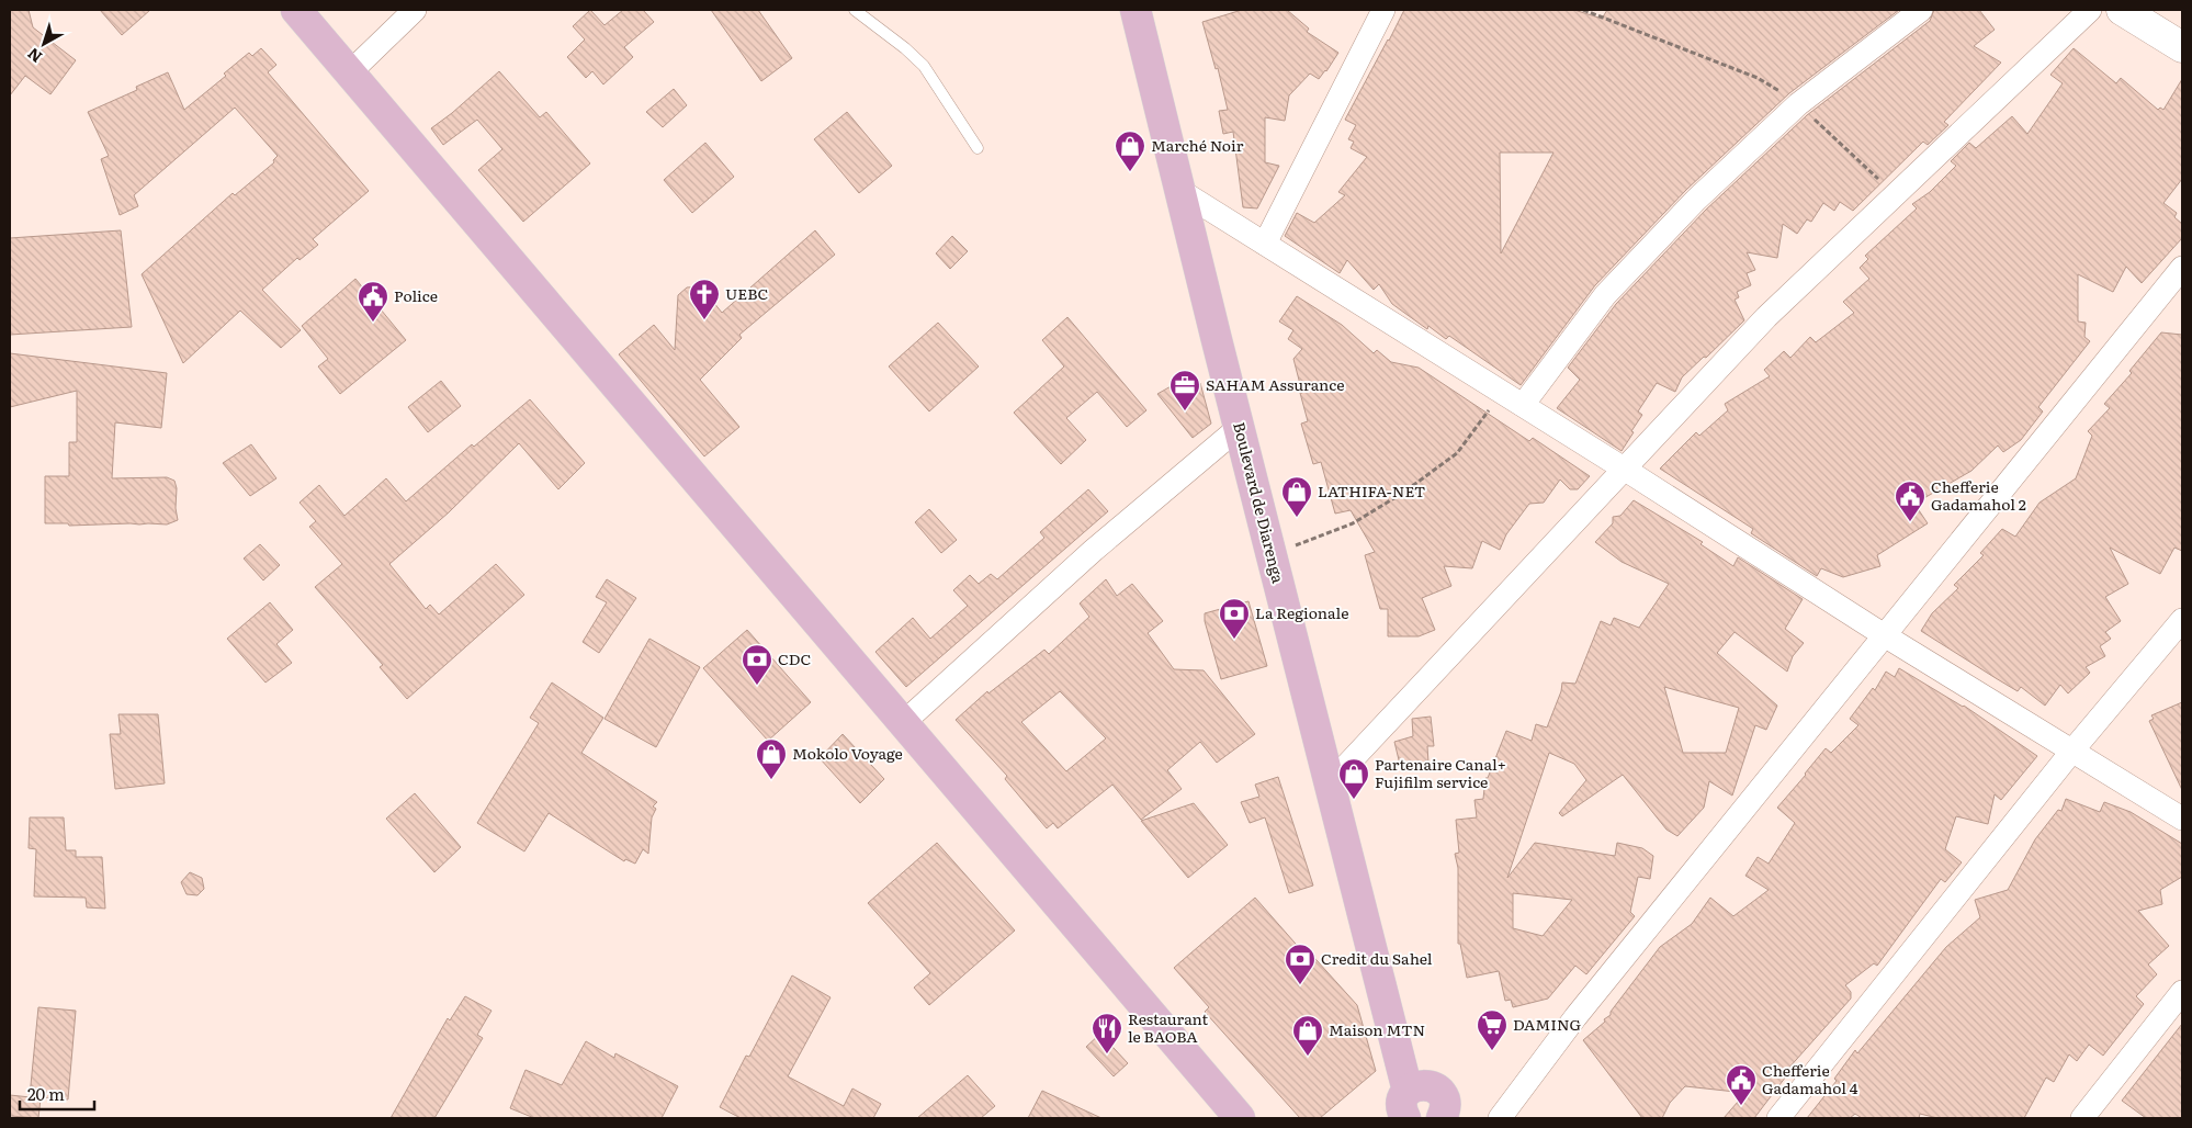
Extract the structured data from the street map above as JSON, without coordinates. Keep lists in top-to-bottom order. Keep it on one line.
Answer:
{"streets":{"main road":["Boulevard de Diarenga"]},"places":{"shop":["Marché Noir","LATHIFA-NET","Mokolo Voyage","Partenaire Canal+ Fujifilm service","Maison MTN"],"church":["UEBC"],"public building":["Police","Chefferie Gadamahol 2","Chefferie Gadamahol 4"],"office":["SAHAM Assurance"],"bank":["La Regionale","CDC","Credit du Sahel"],"supermarket":["DAMING"],"restaurant":["Restaurant le BAOBA"]},"scale_bar":"20 m","north":"bottom left"}
